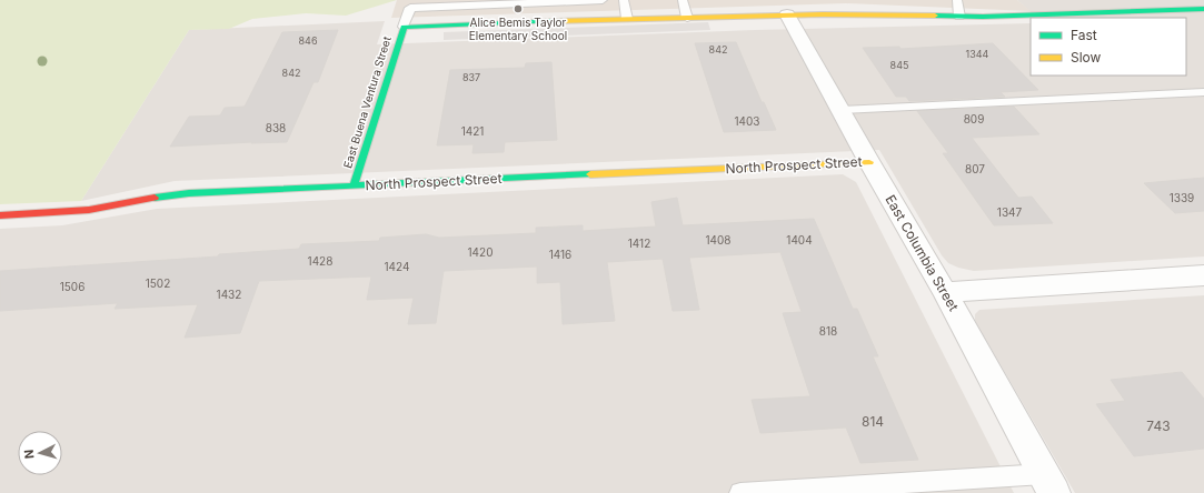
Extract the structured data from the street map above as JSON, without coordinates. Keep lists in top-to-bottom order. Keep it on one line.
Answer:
{"streets":{"street":["East Buena Ventura Street","North Prospect Street","East Columbia Street"]},"crossings":[["East Buena Ventura Street","North Prospect Street"],["North Prospect Street","East Columbia Street"]],"places":["Alice Bemis Taylor Elementary School"],"house_numbers":["846","842","1344","845","842","837","809","1403","838","1421","807","1339","1347","1408","1404","1412","1420","1416","1428","1424","1502","1506","1432","818","814","743"],"legend":["Fast","Slow"],"north":"left"}
